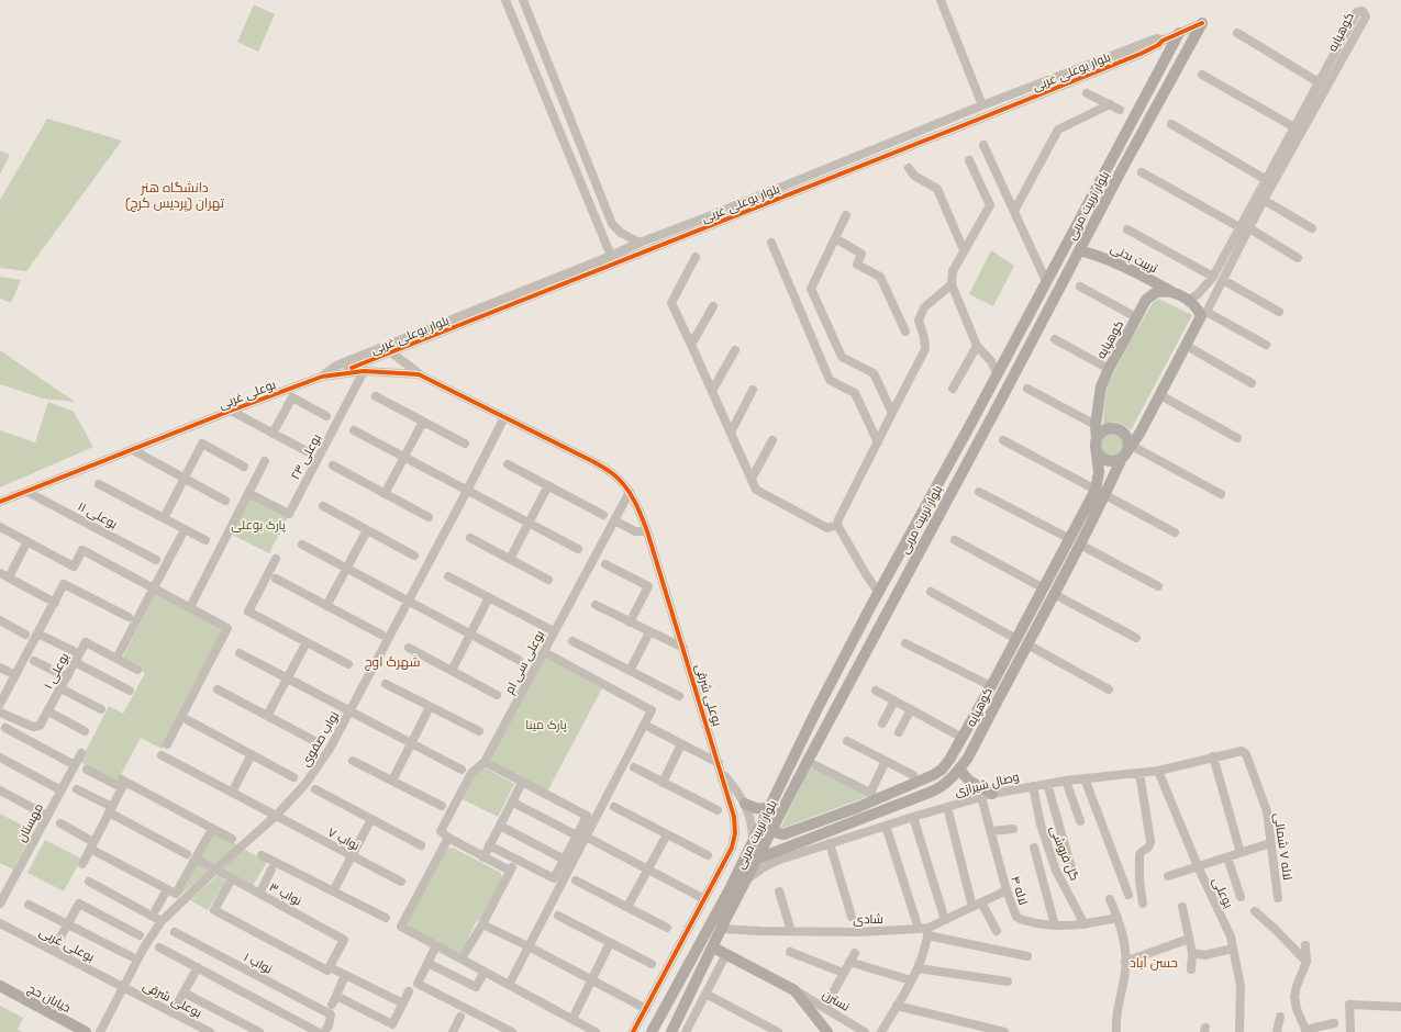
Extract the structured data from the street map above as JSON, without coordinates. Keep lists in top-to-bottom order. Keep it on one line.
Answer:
{"streets":{"main road":["کوهپایه","بلوار تربیت مربی","تربیت بدنی","خیابان حج"],"street":["بلوار بوعلی غربی","بوعلی غربی","بوعلی ۲۳","بوعلی ۱۱","بوعلی سی ام","بوعلی ۱","بوعلی شرقی","نواب صفوی","وصال شیرازی","مهستان","نواب ۷","لاله ۷ شمالی","گل فروشی","لاله ۴","بوعلی","نواب ۳","شادی","نواب ۱","نسترن"]},"crossings":[["کوهپایه","بلوار تربیت مربی"],["بلوار بوعلی غربی","بوعلی غربی"],["بلوار تربیت مربی","تربیت بدنی"],["بلوار تربیت مربی","وصال شیرازی"],["بلوار تربیت مربی","شادی"],["بوعلی غربی","بوعلی ۲۳"],["بوعلی غربی","بوعلی ۱۱"],["بوعلی غربی","بوعلی شرقی"],["بوعلی غربی","نواب صفوی"],["بوعلی سی ام","بوعلی شرقی"],["بوعلی شرقی","نواب صفوی"],["نواب صفوی","نواب ۷"],["نواب صفوی","نواب ۳"],["وصال شیرازی","لاله ۷ شمالی"],["وصال شیرازی","گل فروشی"],["وصال شیرازی","لاله ۴"],["وصال شیرازی","بوعلی"],["گل فروشی","لاله ۴"],["لاله ۴","شادی"]],"districts":["دانشگاه هنر تهران (پردیس کرج)","شهرک اوج","حسن آباد"],"parks":["پارک بوعلی","پارک مینا"]}
